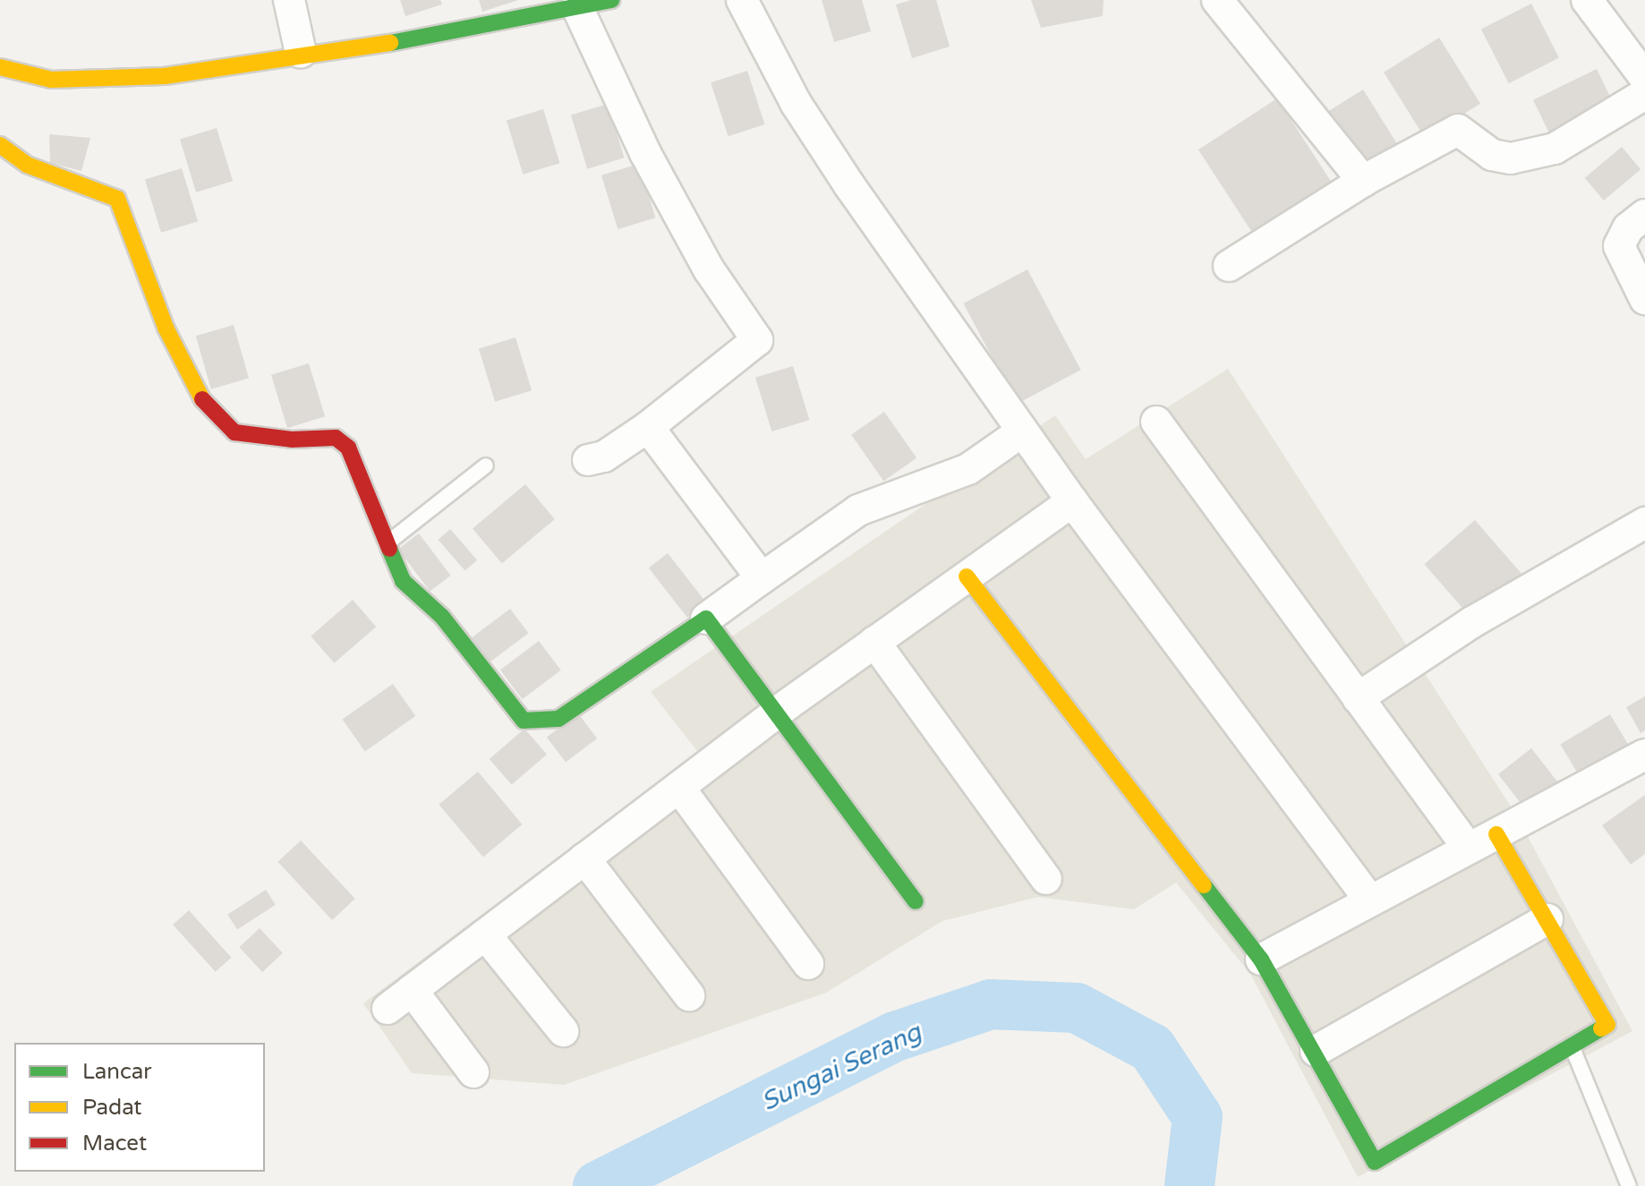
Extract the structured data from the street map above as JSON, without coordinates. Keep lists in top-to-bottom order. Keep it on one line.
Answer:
{"water":["Sungai Serang"],"legend":["Lancar","Padat","Macet"]}
